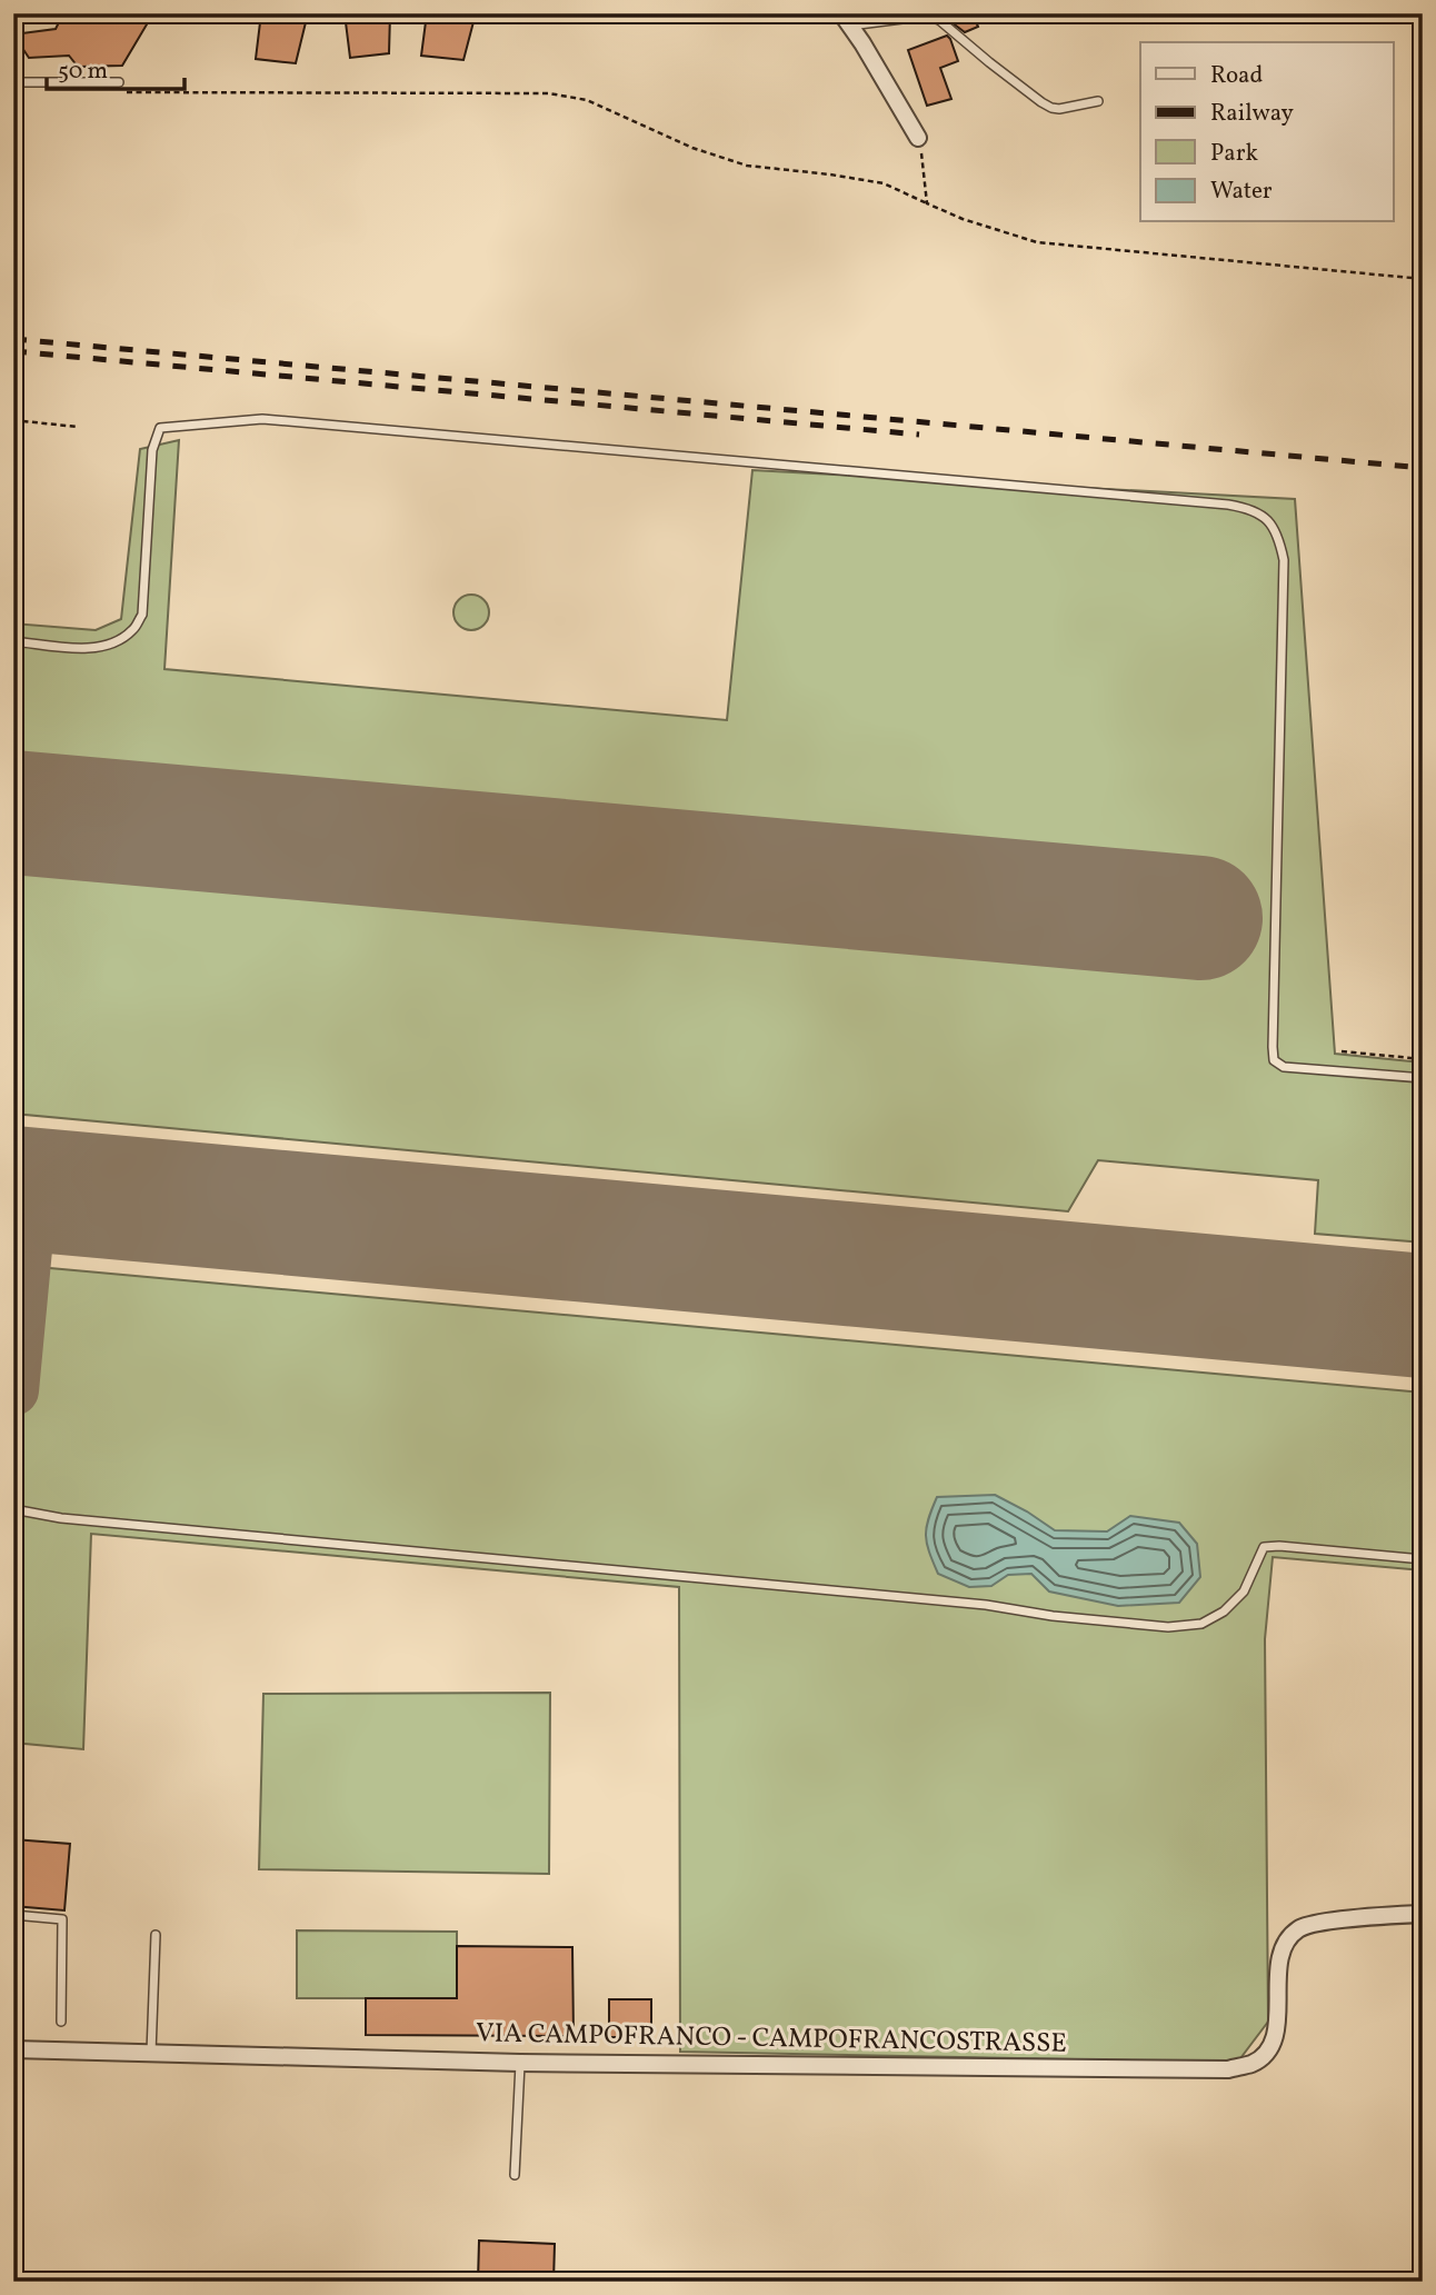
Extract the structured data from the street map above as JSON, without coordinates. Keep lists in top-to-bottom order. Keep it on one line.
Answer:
{"streets":{"street":["VIA CAMPOFRANCO - CAMPOFRANCOSTRASSE"]},"legend":["Road","Railway","Park","Water"],"scale_bar":"50 m"}
